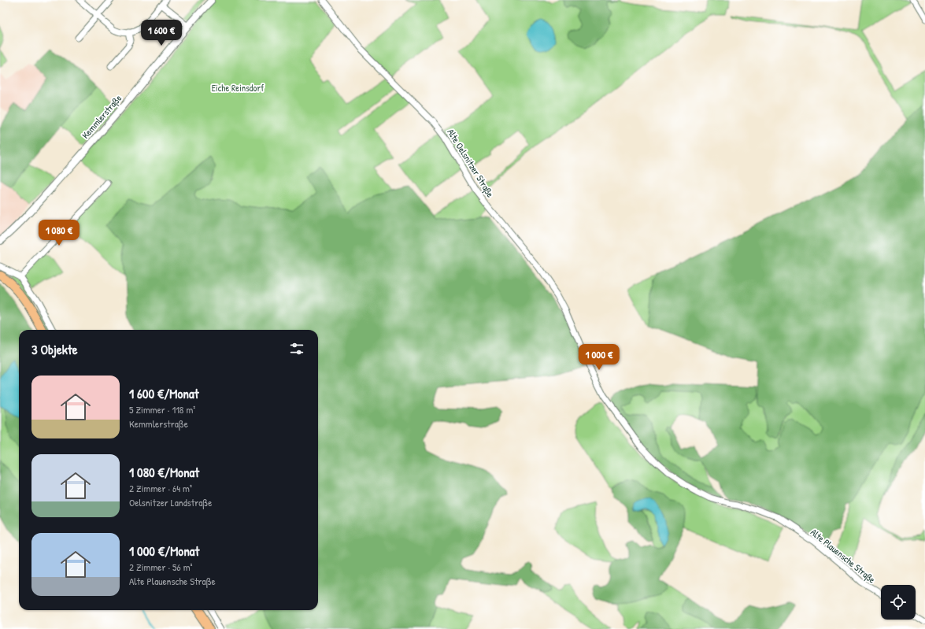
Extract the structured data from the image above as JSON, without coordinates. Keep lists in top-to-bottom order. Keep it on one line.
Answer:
{"streets":{"street":["Kemmlerstraße","Alte Oelsnitzer Straße","Alte Plauensche Straße"]},"crossings":[["Alte Oelsnitzer Straße","Alte Plauensche Straße"]],"parks":["Eiche Reinsdorf"],"page":{"price":["1 600 €","1 080 €","1 000 €"],"heading":"3 Objekte","list":[{"name":"1 600 €/Monat","note":"5 Zimmer · 118 m² · Kemmlerstraße"},{"name":"1 080 €/Monat","note":"2 Zimmer · 64 m² · Oelsnitzer Landstraße"},{"name":"1 000 €/Monat","note":"2 Zimmer · 56 m² · Alte Plauensche Straße"}]}}
